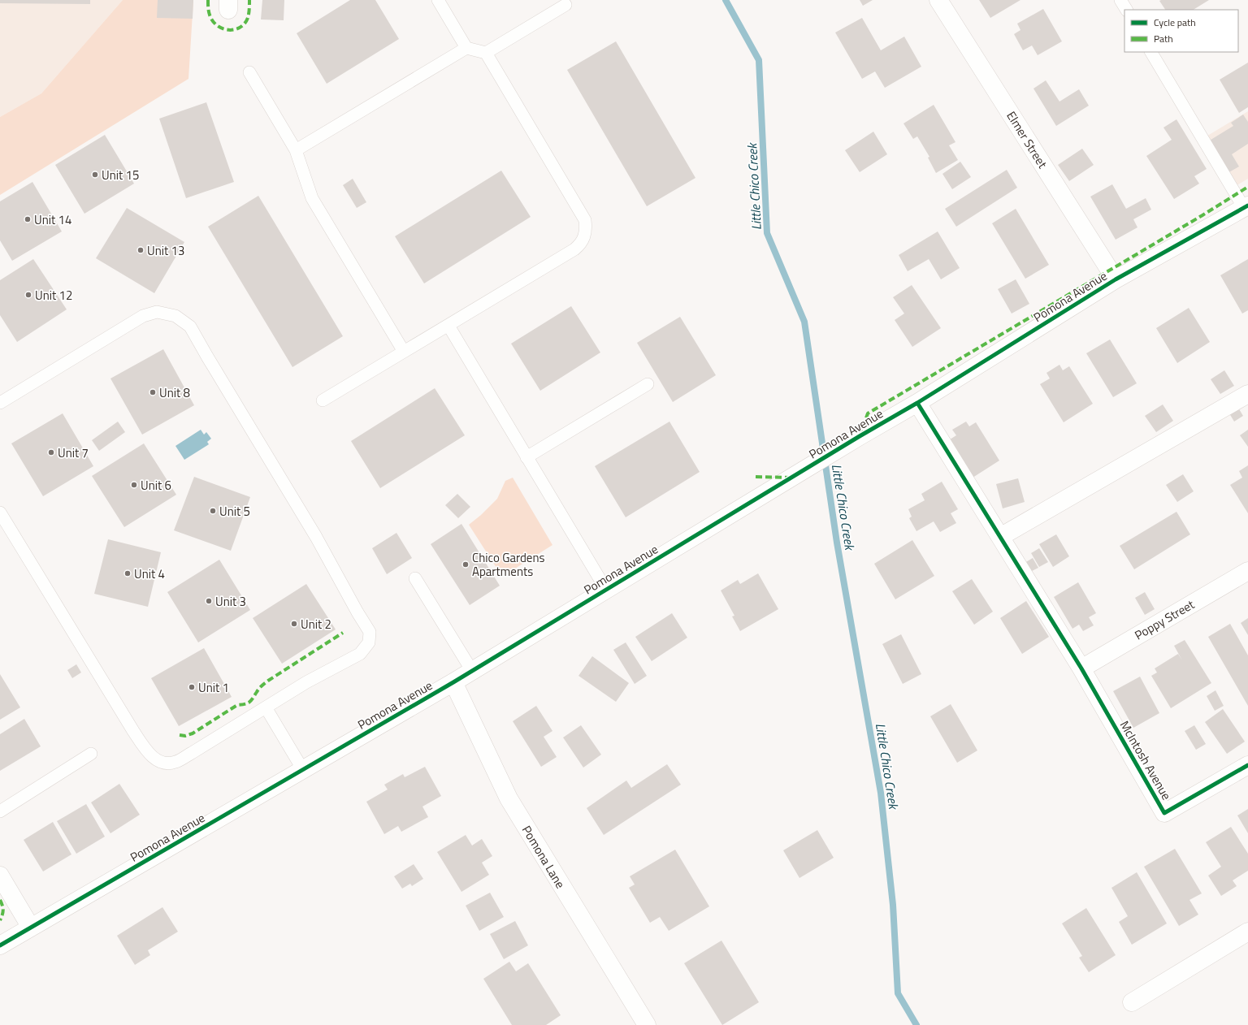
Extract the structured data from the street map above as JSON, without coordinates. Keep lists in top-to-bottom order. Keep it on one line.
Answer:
{"streets":{"street":["Elmer Street","Pomona Avenue","Poppy Street","McIntosh Avenue","Pomona Lane"]},"crossings":[["Elmer Street","Pomona Avenue"],["Pomona Avenue","Pomona Lane"],["Poppy Street","McIntosh Avenue"]],"water":["Little Chico Creek"],"places":["Unit 15","Unit 14","Unit 13","Unit 12","Unit 8","Unit 7","Unit 6","Unit 5","Chico Gardens Apartments","Unit 4","Unit 3","Unit 2","Unit 1"],"legend":["Cycle path","Path"]}
